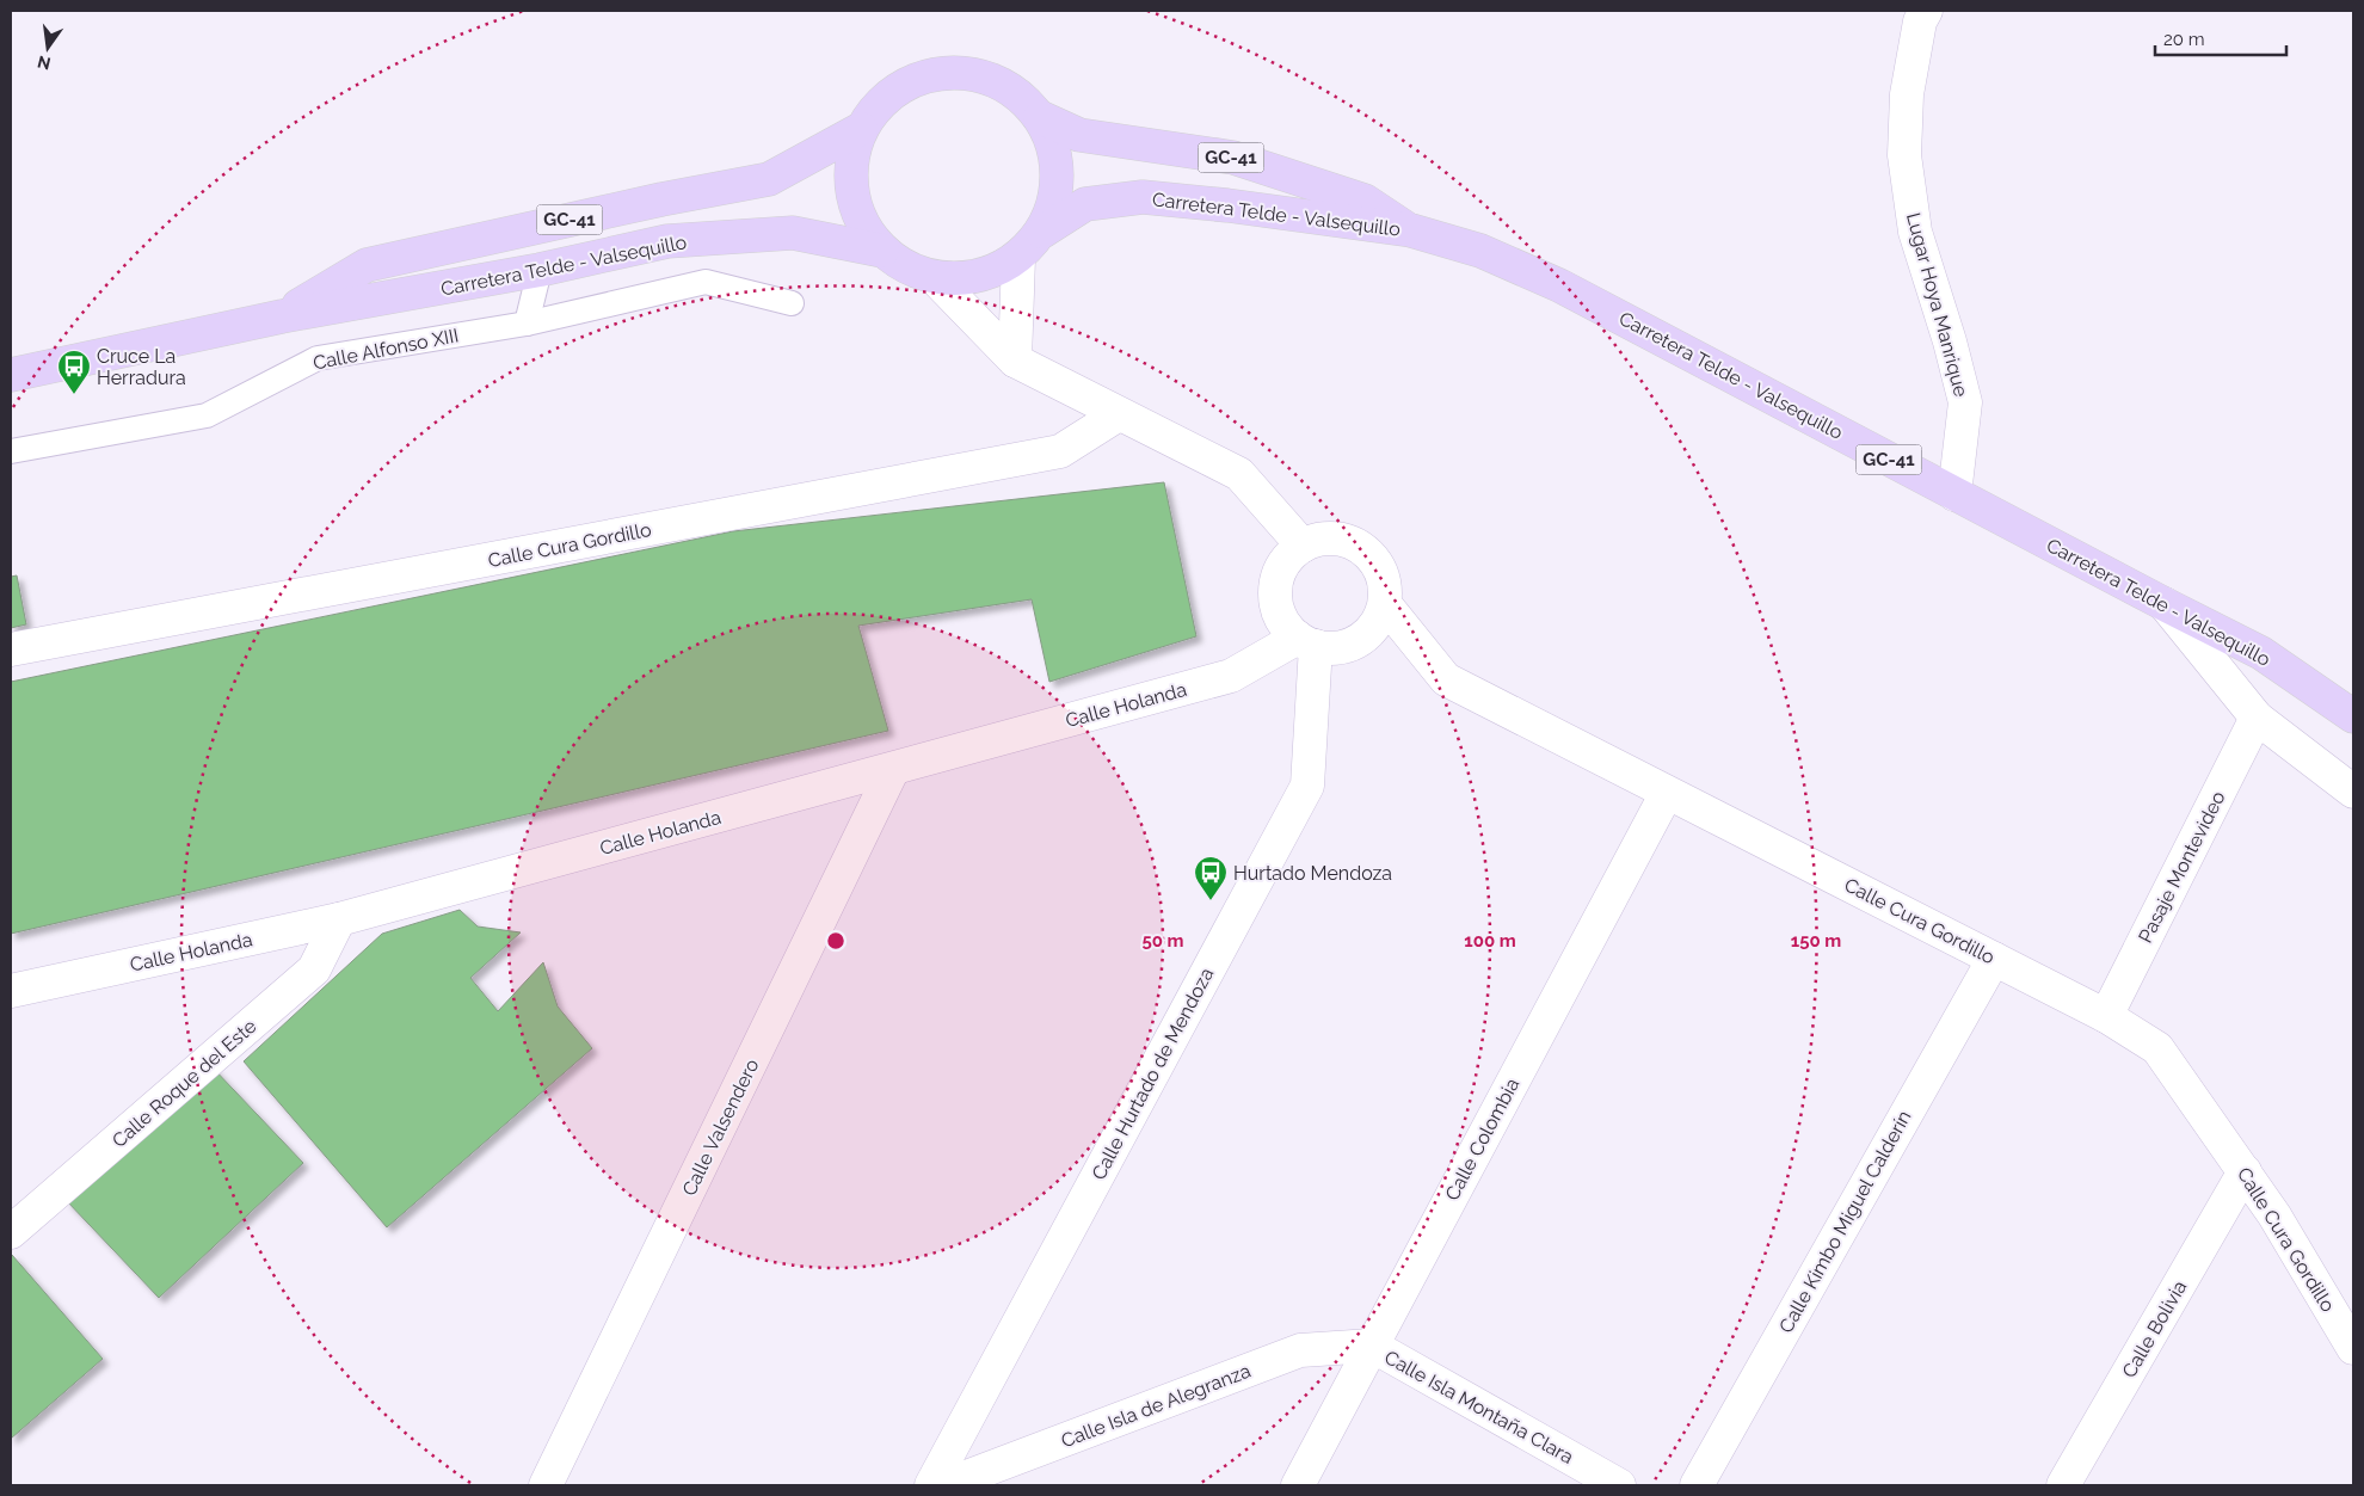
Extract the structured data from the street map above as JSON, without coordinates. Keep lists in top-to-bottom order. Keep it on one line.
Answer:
{"streets":{"main road":["GC-41","Carretera Telde - Valsequillo"],"street":["Lugar Hoya Manrique","Calle Cura Gordillo","Calle Holanda","Pasaje Montevideo","Calle Hurtado de Mendoza","Calle Roque del Este","Calle Valsendero","Calle Colombia","Calle Kimbo Miguel Calderín","Calle Bolivia","Calle Isla de Alegranza","Calle Isla Montaña Clara"],"lane":["Calle Alfonso XIII"]},"crossings":[["GC-41","Carretera Telde - Valsequillo"],["Carretera Telde - Valsequillo","Lugar Hoya Manrique"],["Calle Cura Gordillo","Calle Holanda"],["Calle Cura Gordillo","Pasaje Montevideo"],["Calle Cura Gordillo","Calle Hurtado de Mendoza"],["Calle Cura Gordillo","Calle Colombia"],["Calle Cura Gordillo","Calle Kimbo Miguel Calderín"],["Calle Cura Gordillo","Calle Bolivia"],["Calle Holanda","Calle Hurtado de Mendoza"],["Calle Holanda","Calle Roque del Este"],["Calle Holanda","Calle Valsendero"],["Calle Colombia","Calle Isla de Alegranza"],["Calle Colombia","Calle Isla Montaña Clara"],["Calle Isla de Alegranza","Calle Isla Montaña Clara"]],"places":{"bus stop":["Cruce La Herradura","Hurtado Mendoza"]},"scale_bar":"20 m","north":"bottom","rings":["50 m","100 m","150 m"]}
